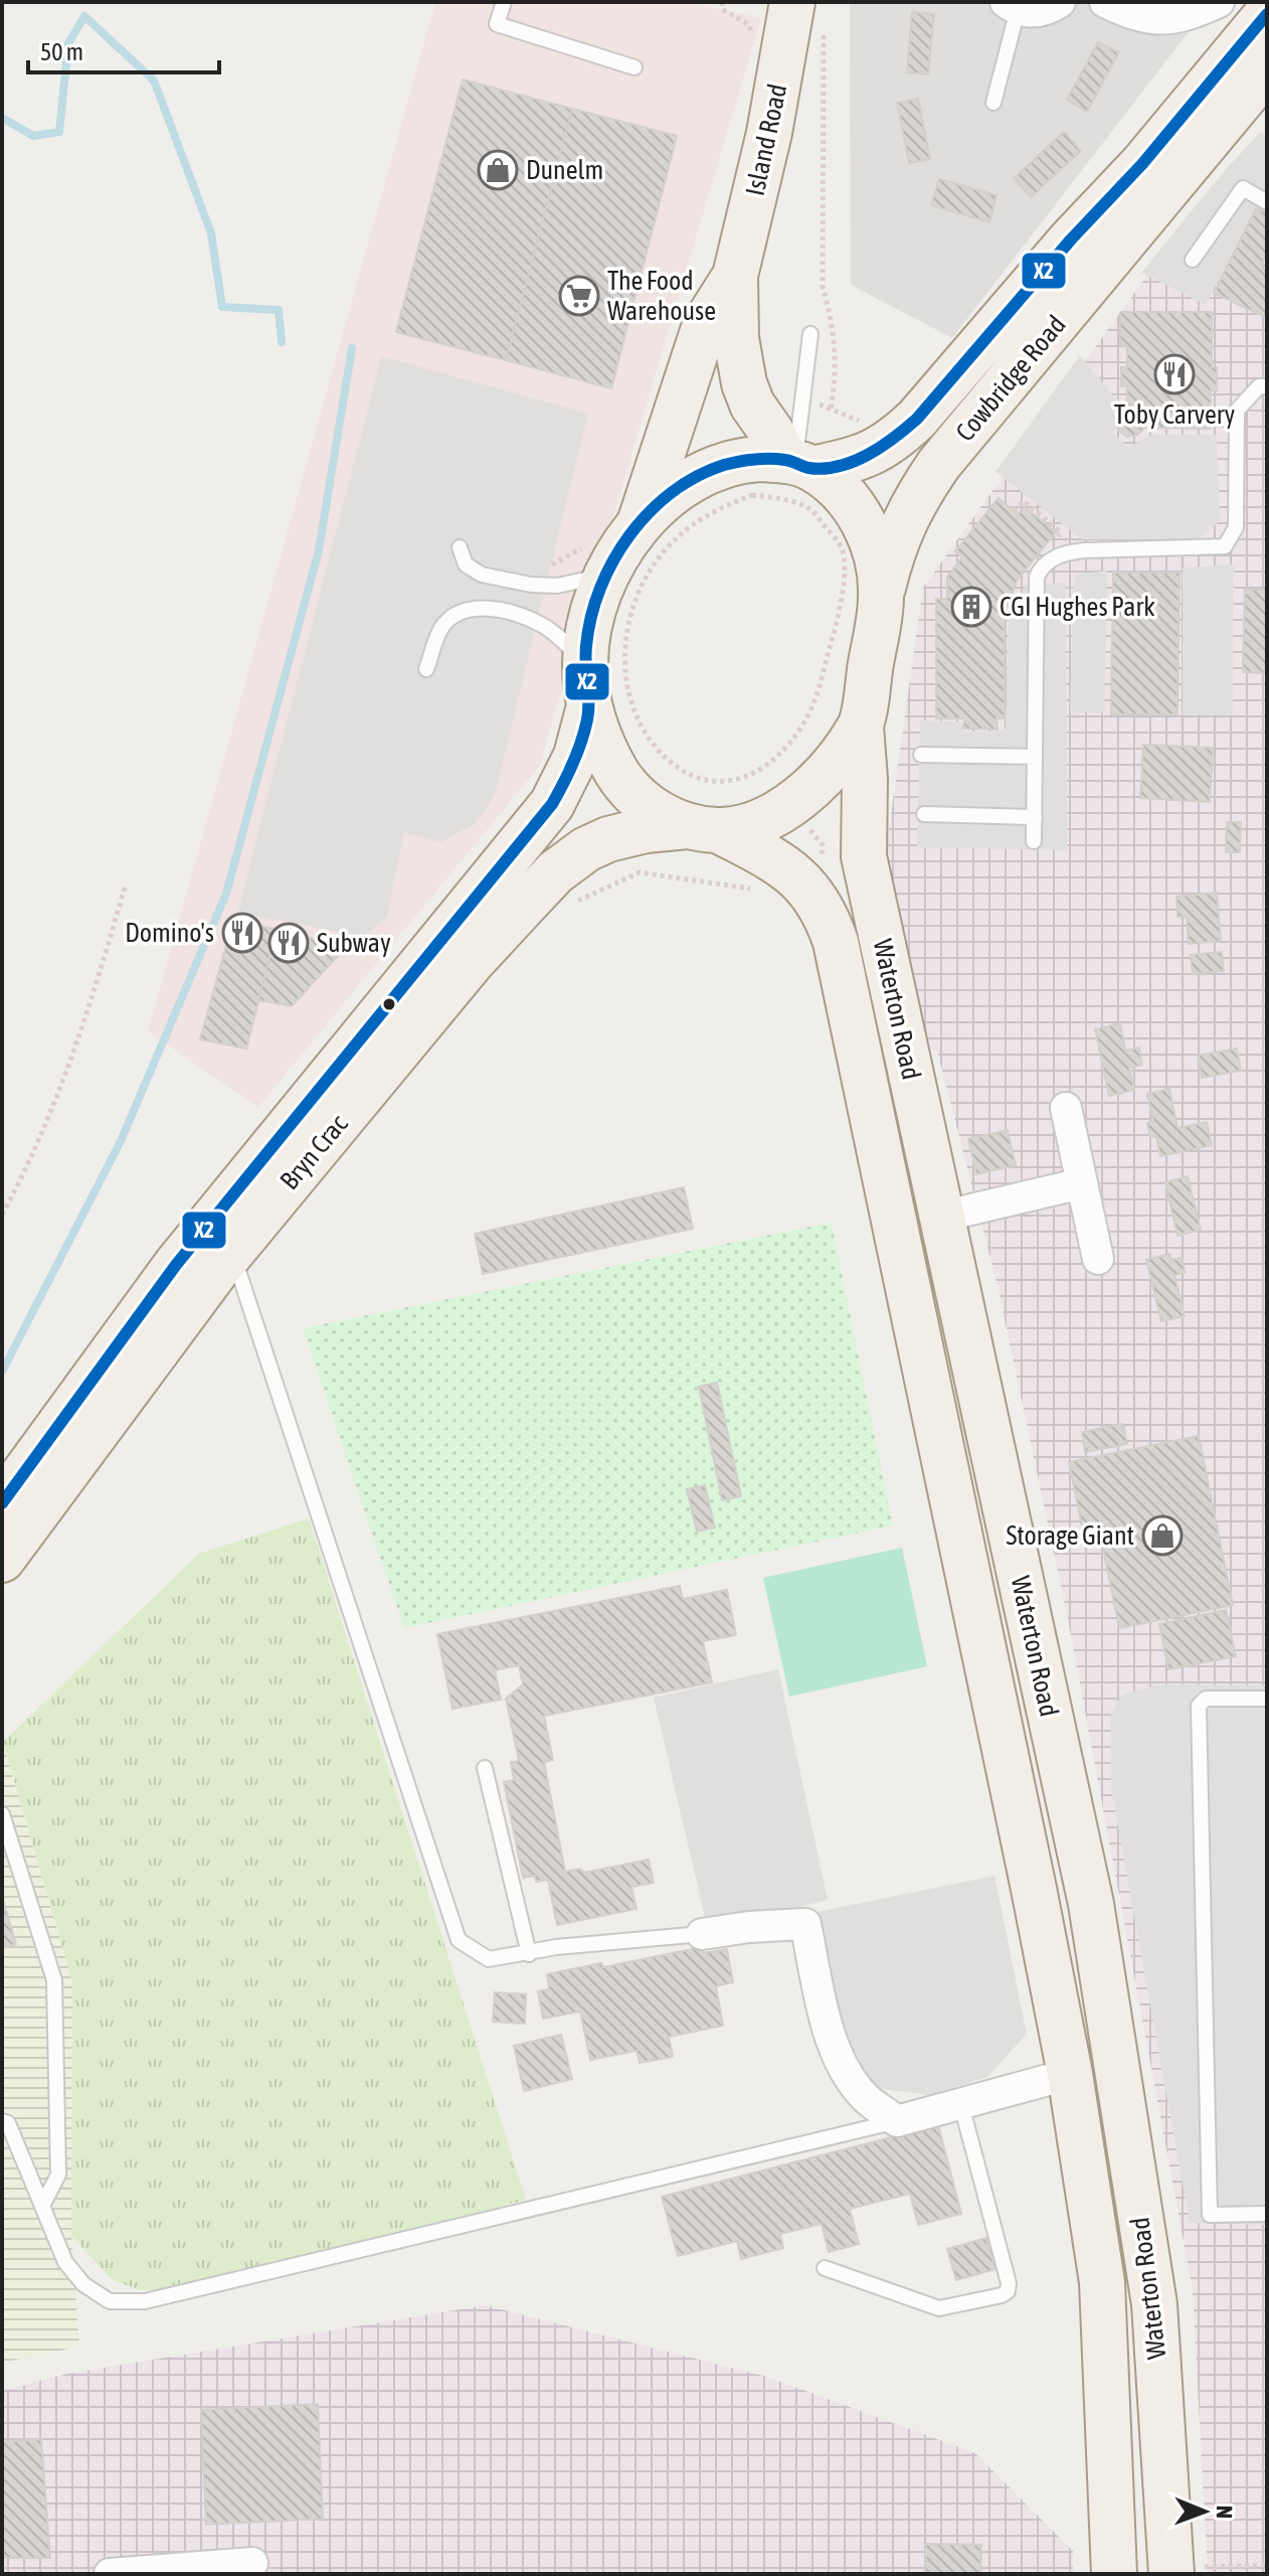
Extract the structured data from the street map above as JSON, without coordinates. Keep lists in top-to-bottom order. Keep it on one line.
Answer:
{"streets":{"main road":["Island Road","Cowbridge Road","Waterton Road","Bryn Crac"]},"crossings":[["Cowbridge Road","Waterton Road"],["Waterton Road","Bryn Crac"]],"places":{"shop":["Dunelm","Storage Giant"],"supermarket":["The Food Warehouse"],"restaurant":["Toby Carvery","Domino's","Subway"],"building":["CGI Hughes Park"]},"lines":["transit line X2"],"scale_bar":"50 m","north":"right"}
